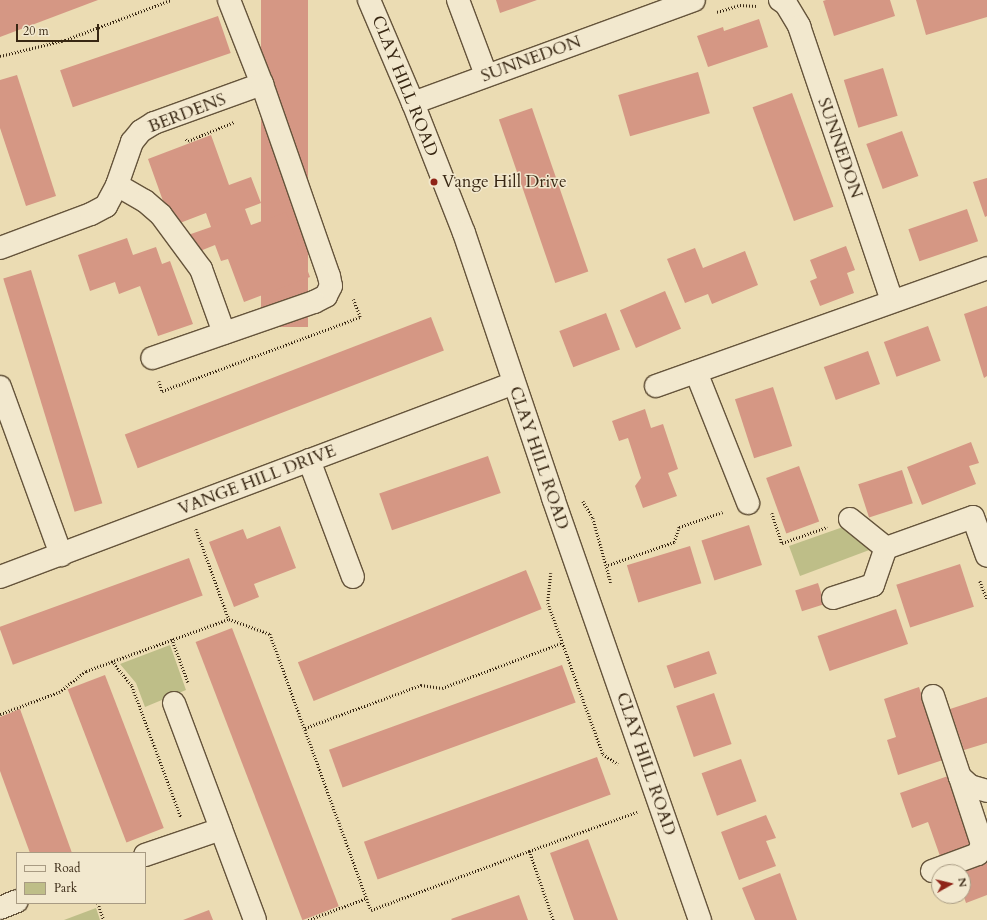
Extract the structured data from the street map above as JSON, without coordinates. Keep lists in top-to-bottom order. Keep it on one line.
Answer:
{"streets":{"street":["SUNNEDON","CLAY HILL ROAD","BERDENS","VANGE HILL DRIVE"]},"crossings":[["SUNNEDON","CLAY HILL ROAD"],["CLAY HILL ROAD","VANGE HILL DRIVE"]],"places":["Vange Hill Drive"],"legend":["Road","Park"],"scale_bar":"20 m","north":"right"}
